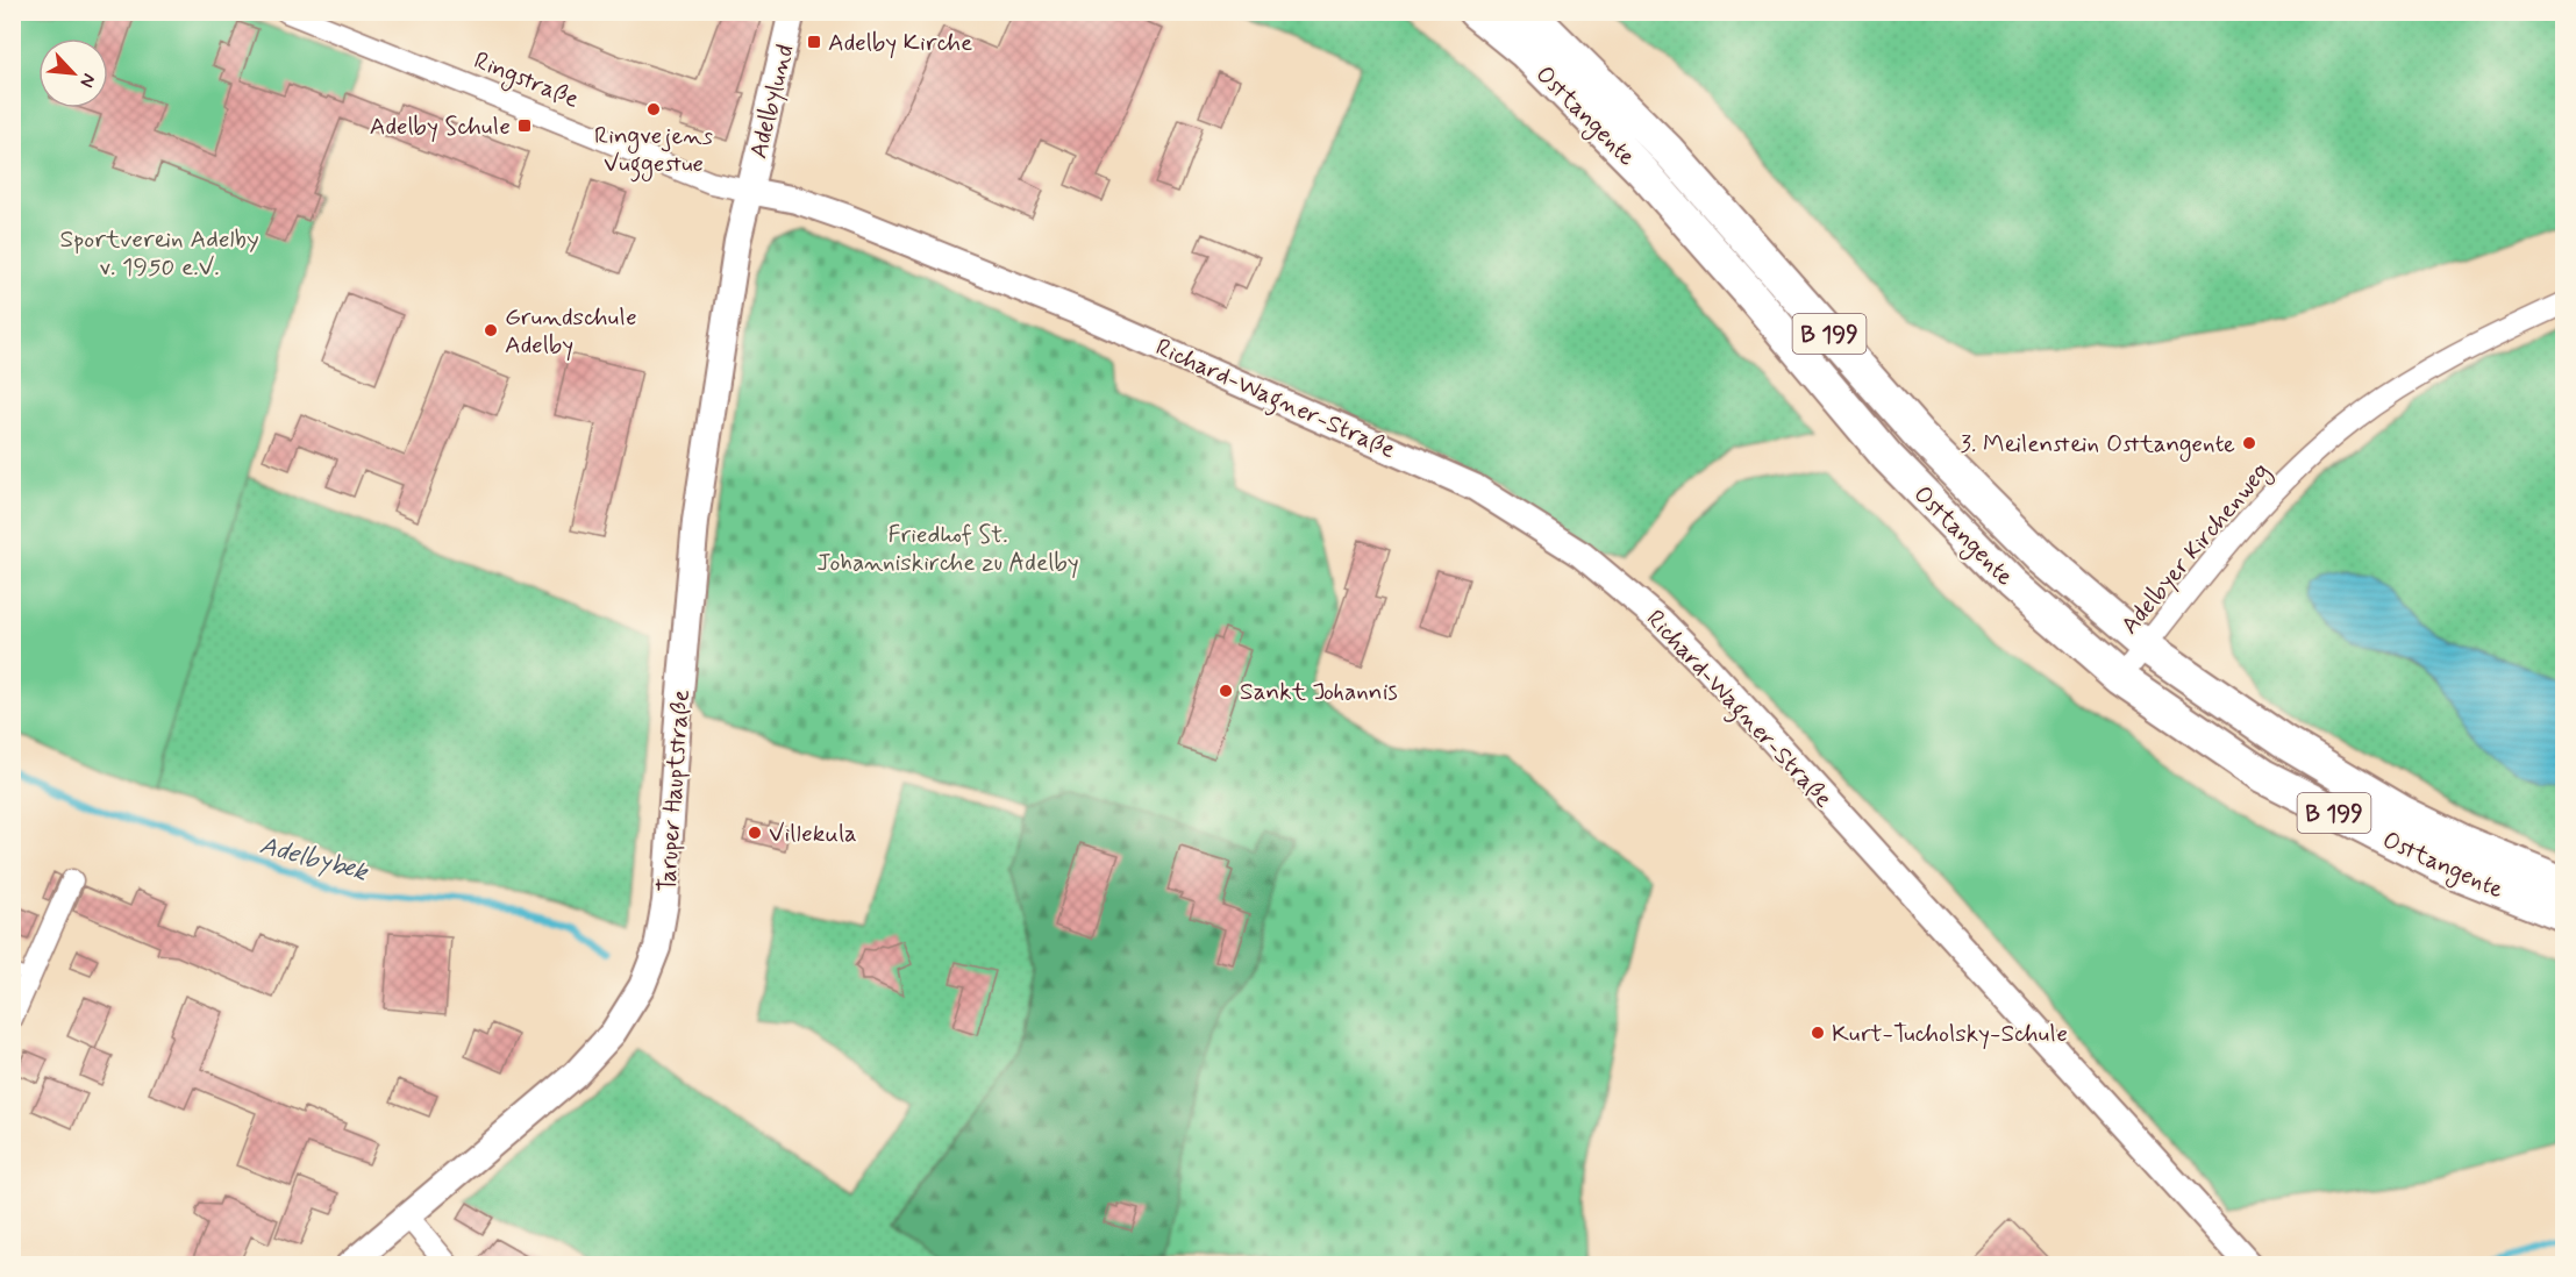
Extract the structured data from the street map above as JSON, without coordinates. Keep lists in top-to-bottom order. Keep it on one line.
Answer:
{"streets":{"main road":["Osttangente","B 199"],"street":["Ringstraße","Adelbylund","Richard-Wagner-Straße","Adelbyer Kirchenweg","Taruper Hauptstraße"]},"crossings":[["Ringstraße","Adelbylund"],["Ringstraße","Richard-Wagner-Straße"],["Ringstraße","Taruper Hauptstraße"],["Adelbylund","Richard-Wagner-Straße"],["Adelbylund","Taruper Hauptstraße"],["Osttangente","Adelbyer Kirchenweg"],["Richard-Wagner-Straße","Taruper Hauptstraße"]],"water":["Adelbybek"],"parks":["Sportverein Adelby v. 1950 e.V.","Friedhof St. Johanniskirche zu Adelby"],"places":{"transit":["Adelby Kirche","Adelby Schule"],"other":["Ringvejens Vuggestue","Grundschule Adelby","3. Meilenstein Osttangente","Sankt Johannis","Villekula","Kurt-Tucholsky-Schule"]},"north":"bottom right"}
